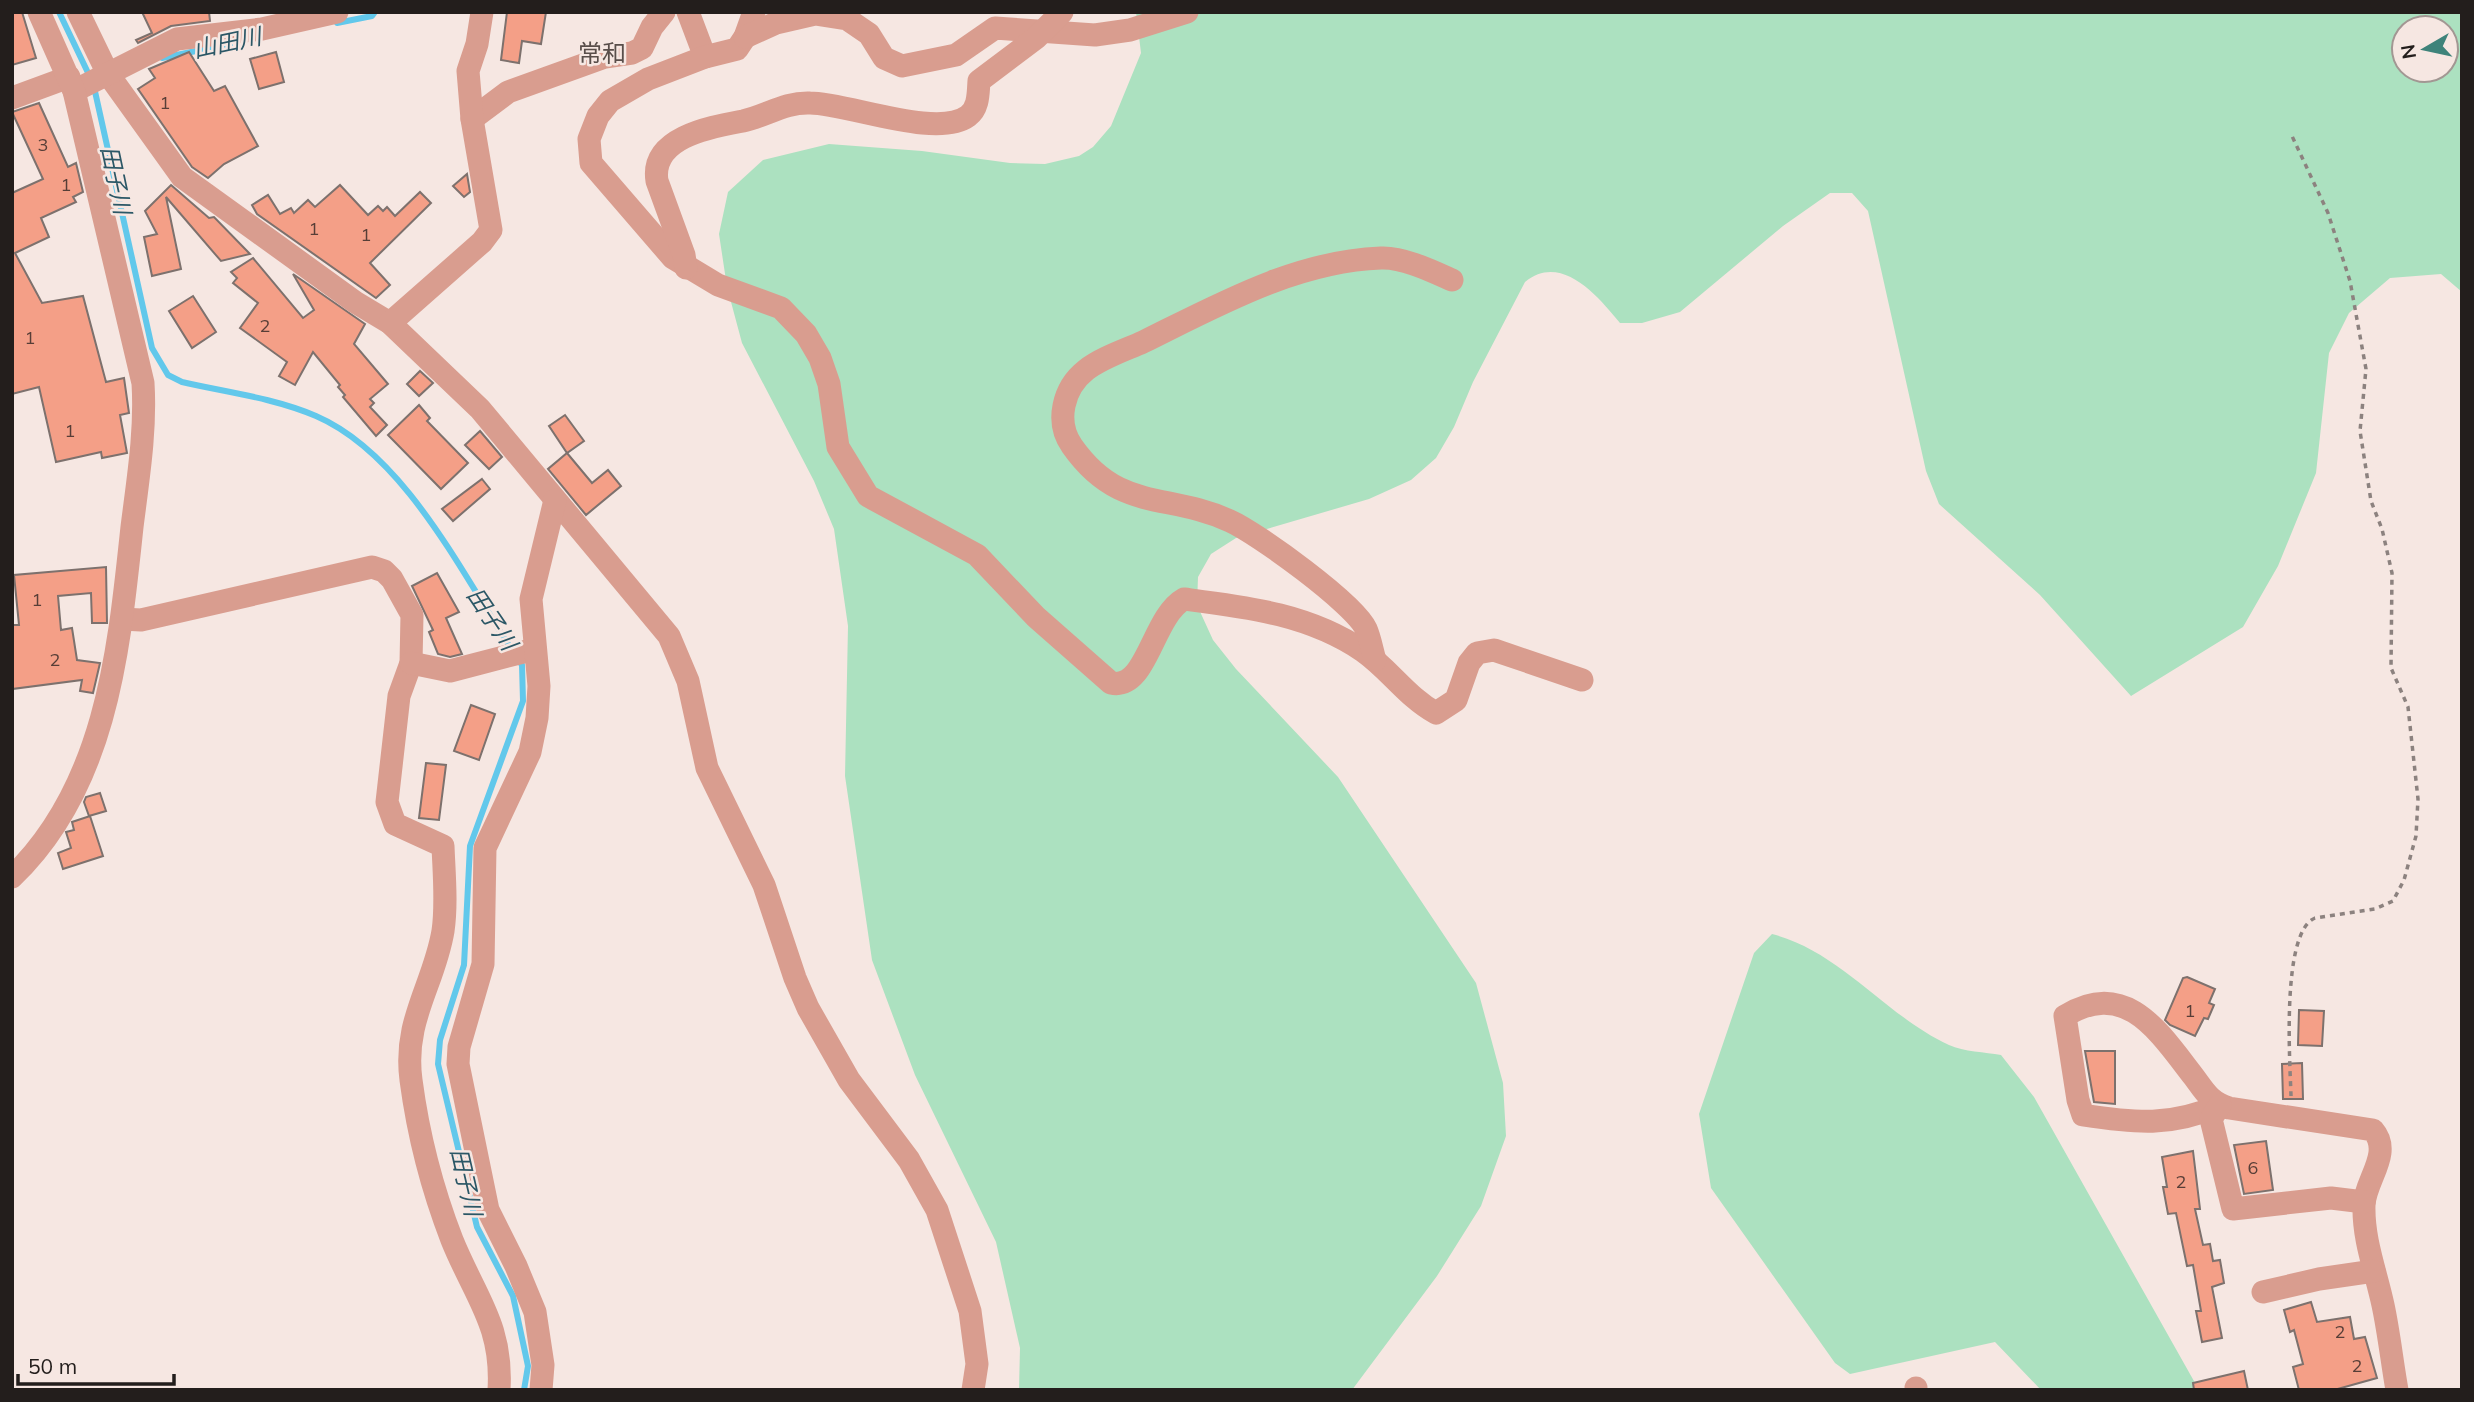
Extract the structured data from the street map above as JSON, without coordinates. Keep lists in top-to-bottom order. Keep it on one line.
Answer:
{"districts":["常和"],"water":["山田川","田子川"],"house_numbers":["1","3","1","1","1","2","1","1","1","2","1","6","2","2","2"],"scale_bar":"50 m","north":"left"}
